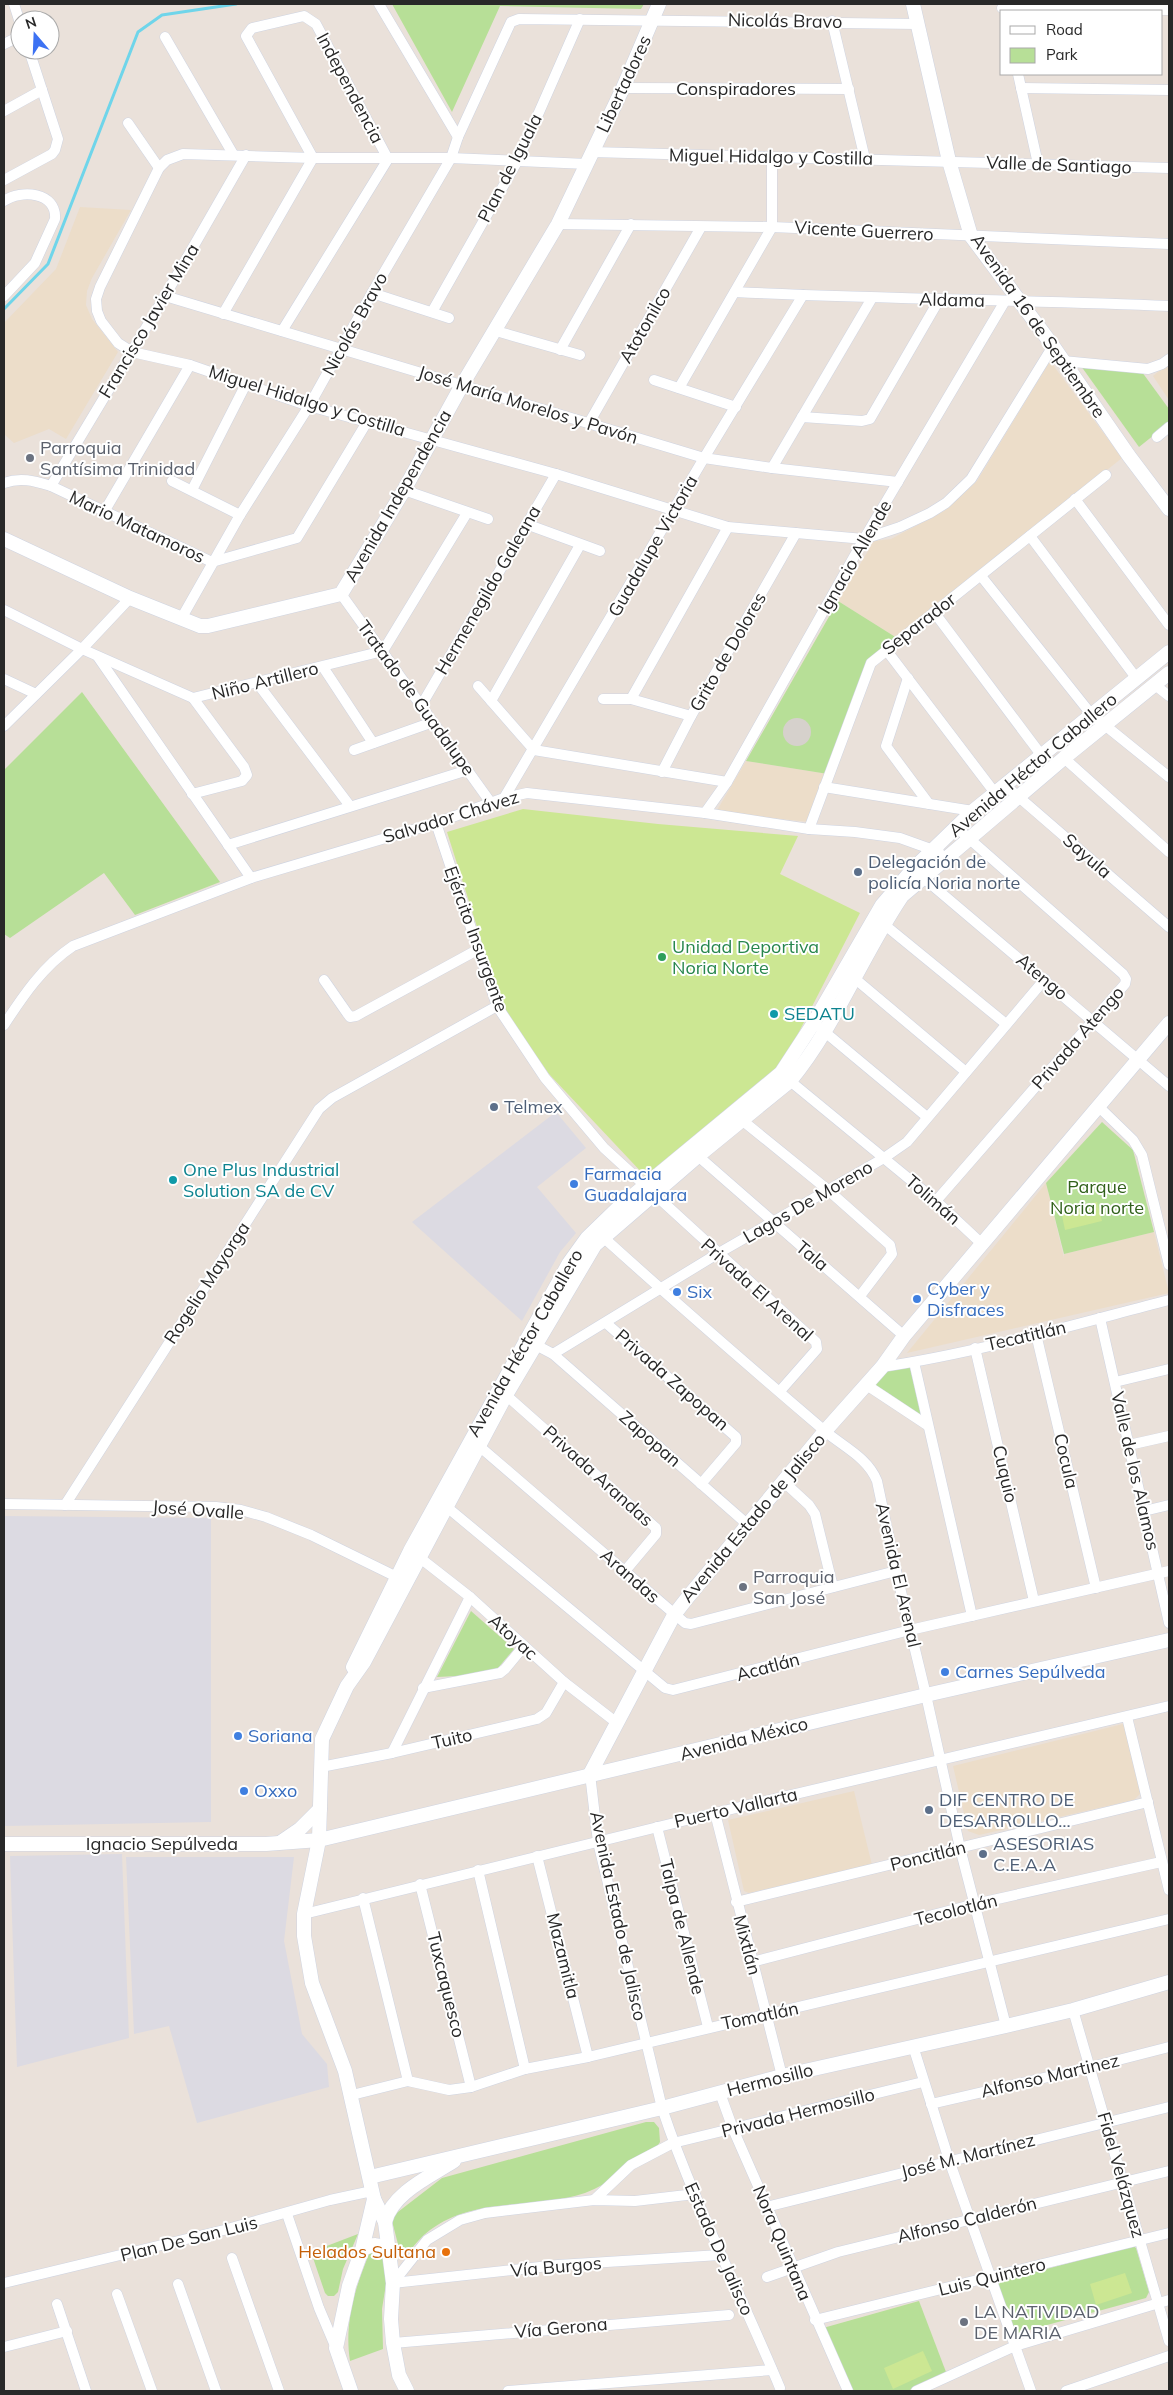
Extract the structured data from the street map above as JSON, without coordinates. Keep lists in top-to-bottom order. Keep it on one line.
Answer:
{"streets":{"main road":["Libertadores","Avenida 16 de Septiembre","Avenida Independencia","Avenida Héctor Caballero","Avenida Estado de Jalisco","Avenida México","Ignacio Sepúlveda","Hermosillo"],"street":["Nicolás Bravo","Independencia","Conspiradores","Miguel Hidalgo y Costilla","Valle de Santiago","Plan de Iguala","Vicente Guerrero","Aldama","Francisco Javier Mina","Atotonilco","José María Morelos y Pavón","Mario Matamoros","Guadalupe Victoria","Ignacio Allende","Hermenegildo Galeana","Separador","Grito de Dolores","Niño Artillero","Tratado de Guadalupe","Salvador Chávez","Sayula","Ejército Insurgente","Atengo","Privada Atengo","Tolimán","Lagos De Moreno","Tala","Rogelio Mayorga","Privada El Arenal","Tecatitlán","Privada Zapopan","Zapopan","Cocula","Valle de los Alamos","Cuquio","Privada Arandas","José Ovalle","Avenida El Arenal","Arandas","Atoyac","Acatlán","Tuito","Puerto Vallarta","Poncitlán","Tecolotlán","Talpa de Allende","Mixtlán","Mazamitla","Tuxcaquesco","Tomatlán","Alfonso Martinez","Privada Hermosillo","José M. Martínez","Fidel Velázquez","Alfonso Calderón","Plan De San Luis","Nora Quintana","Estado De Jalisco","Vía Burgos","Luis Quintero","Vía Gerona"]},"crossings":[["Nicolás Bravo","Libertadores"],["Nicolás Bravo","Miguel Hidalgo y Costilla"],["Nicolás Bravo","Avenida 16 de Septiembre"],["Nicolás Bravo","José María Morelos y Pavón"],["Nicolás Bravo","Avenida Independencia"],["Nicolás Bravo","Mario Matamoros"],["Libertadores","Conspiradores"],["Libertadores","Miguel Hidalgo y Costilla"],["Libertadores","Avenida Independencia"],["Independencia","Miguel Hidalgo y Costilla"],["Miguel Hidalgo y Costilla","Valle de Santiago"],["Miguel Hidalgo y Costilla","Plan de Iguala"],["Miguel Hidalgo y Costilla","Francisco Javier Mina"],["Miguel Hidalgo y Costilla","Avenida 16 de Septiembre"],["Miguel Hidalgo y Costilla","Avenida Independencia"],["Miguel Hidalgo y Costilla","Guadalupe Victoria"],["Miguel Hidalgo y Costilla","Ignacio Allende"],["Miguel Hidalgo y Costilla","Hermenegildo Galeana"],["Miguel Hidalgo y Costilla","Grito de Dolores"],["Valle de Santiago","Avenida 16 de Septiembre"],["Vicente Guerrero","Atotonilco"],["Vicente Guerrero","Avenida 16 de Septiembre"],["Vicente Guerrero","Avenida Independencia"],["Aldama","Avenida 16 de Septiembre"],["Aldama","Guadalupe Victoria"],["Aldama","Ignacio Allende"],["Francisco Javier Mina","José María Morelos y Pavón"],["Francisco Javier Mina","Mario Matamoros"],["Atotonilco","José María Morelos y Pavón"],["Avenida 16 de Septiembre","Ignacio Allende"],["José María Morelos y Pavón","Avenida Independencia"],["José María Morelos y Pavón","Guadalupe Victoria"],["José María Morelos y Pavón","Ignacio Allende"],["Avenida Independencia","Tratado de Guadalupe"],["Guadalupe Victoria","Salvador Chávez"],["Ignacio Allende","Salvador Chávez"],["Hermenegildo Galeana","Tratado de Guadalupe"],["Separador","Salvador Chávez"],["Separador","Sayula"],["Niño Artillero","Tratado de Guadalupe"],["Tratado de Guadalupe","Salvador Chávez"],["Avenida Héctor Caballero","Salvador Chávez"],["Avenida Héctor Caballero","Sayula"],["Avenida Héctor Caballero","Ejército Insurgente"],["Avenida Héctor Caballero","Atengo"],["Avenida Héctor Caballero","Privada Atengo"],["Avenida Héctor Caballero","Tolimán"],["Avenida Héctor Caballero","Tala"],["Avenida Héctor Caballero","Privada El Arenal"],["Avenida Héctor Caballero","Privada Arandas"],["Avenida Héctor Caballero","José Ovalle"],["Avenida Héctor Caballero","Avenida El Arenal"],["Avenida Héctor Caballero","Arandas"],["Avenida Héctor Caballero","Atoyac"],["Avenida Héctor Caballero","Acatlán"],["Avenida Héctor Caballero","Tuito"],["Avenida Héctor Caballero","Avenida México"],["Avenida Héctor Caballero","Puerto Vallarta"],["Avenida Héctor Caballero","Ignacio Sepúlveda"],["Avenida Héctor Caballero","Tomatlán"],["Avenida Héctor Caballero","Hermosillo"],["Avenida Héctor Caballero","Plan De San Luis"],["Salvador Chávez","Ejército Insurgente"],["Ejército Insurgente","Rogelio Mayorga"],["Ejército Insurgente","Privada El Arenal"],["Atengo","Privada Atengo"],["Atengo","Lagos De Moreno"],["Atengo","Avenida Estado de Jalisco"],["Privada Atengo","Tolimán"],["Tolimán","Lagos De Moreno"],["Tolimán","Avenida Estado de Jalisco"],["Lagos De Moreno","Tala"],["Lagos De Moreno","Privada El Arenal"],["Lagos De Moreno","Privada Zapopan"],["Lagos De Moreno","Zapopan"],["Lagos De Moreno","Avenida El Arenal"],["Tala","Avenida Estado de Jalisco"],["Rogelio Mayorga","José Ovalle"],["Privada El Arenal","Avenida El Arenal"],["Tecatitlán","Cocula"],["Tecatitlán","Valle de los Alamos"],["Tecatitlán","Cuquio"],["Tecatitlán","Avenida Estado de Jalisco"],["Privada Zapopan","Zapopan"],["Zapopan","Avenida Estado de Jalisco"],["Cocula","Acatlán"],["Valle de los Alamos","Acatlán"],["Cuquio","Acatlán"],["Privada Arandas","Arandas"],["Avenida Estado de Jalisco","Avenida El Arenal"],["Avenida Estado de Jalisco","Arandas"],["Avenida Estado de Jalisco","Atoyac"],["Avenida Estado de Jalisco","Acatlán"],["Avenida Estado de Jalisco","Avenida México"],["Avenida Estado de Jalisco","Puerto Vallarta"],["Avenida Estado de Jalisco","Tomatlán"],["Avenida Estado de Jalisco","Hermosillo"],["Avenida Estado de Jalisco","Estado De Jalisco"],["Avenida El Arenal","Arandas"],["Avenida El Arenal","Acatlán"],["Avenida El Arenal","Avenida México"],["Avenida El Arenal","Puerto Vallarta"],["Avenida El Arenal","Poncitlán"],["Avenida El Arenal","Tecolotlán"],["Avenida El Arenal","Tomatlán"],["Avenida El Arenal","Hermosillo"],["Atoyac","Tuito"],["Avenida México","Ignacio Sepúlveda"],["Puerto Vallarta","Talpa de Allende"],["Puerto Vallarta","Mixtlán"],["Puerto Vallarta","Mazamitla"],["Puerto Vallarta","Tuxcaquesco"],["Poncitlán","Mixtlán"],["Tecolotlán","Mixtlán"],["Talpa de Allende","Tomatlán"],["Mixtlán","Tomatlán"],["Mixtlán","Hermosillo"],["Mazamitla","Tomatlán"],["Tuxcaquesco","Tomatlán"],["Alfonso Martinez","Fidel Velázquez"],["Hermosillo","Fidel Velázquez"],["Hermosillo","Nora Quintana"],["Hermosillo","Estado De Jalisco"],["Privada Hermosillo","Nora Quintana"],["Privada Hermosillo","Estado De Jalisco"],["José M. Martínez","Fidel Velázquez"],["José M. Martínez","Nora Quintana"],["Fidel Velázquez","Alfonso Calderón"],["Fidel Velázquez","Luis Quintero"],["Alfonso Calderón","Nora Quintana"],["Nora Quintana","Luis Quintero"],["Estado De Jalisco","Vía Burgos"]],"parks":["Parque Noria norte"],"places":["Parroquia Santísima Trinidad","Delegación de policía Noria norte","Unidad Deportiva Noria Norte","SEDATU","Telmex","One Plus Industrial Solution SA de CV","Farmacia Guadalajara","Six","Cyber y Disfraces","Parroquia San José","Carnes Sepúlveda","Soriana","Oxxo","DIF CENTRO DE DESARROLLO…","ASESORIAS C.E.A.A","Helados Sultana","LA NATIVIDAD DE MARIA"],"legend":["Road","Park"],"north":"top"}
